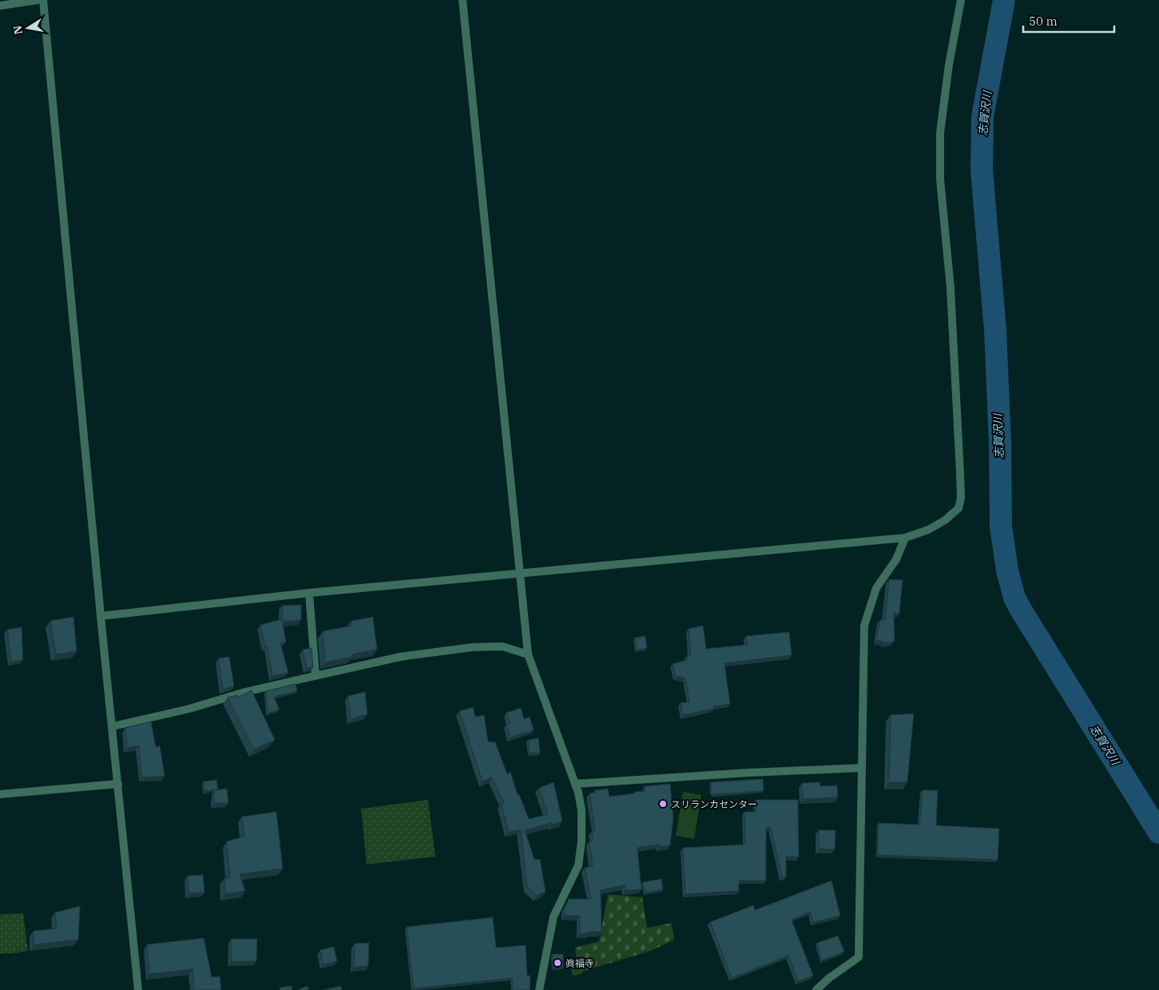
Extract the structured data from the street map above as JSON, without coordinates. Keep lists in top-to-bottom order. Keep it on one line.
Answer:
{"water":["志賀沢川"],"places":["スリランカセンター","眞福寺"],"scale_bar":"50 m","north":"left"}
